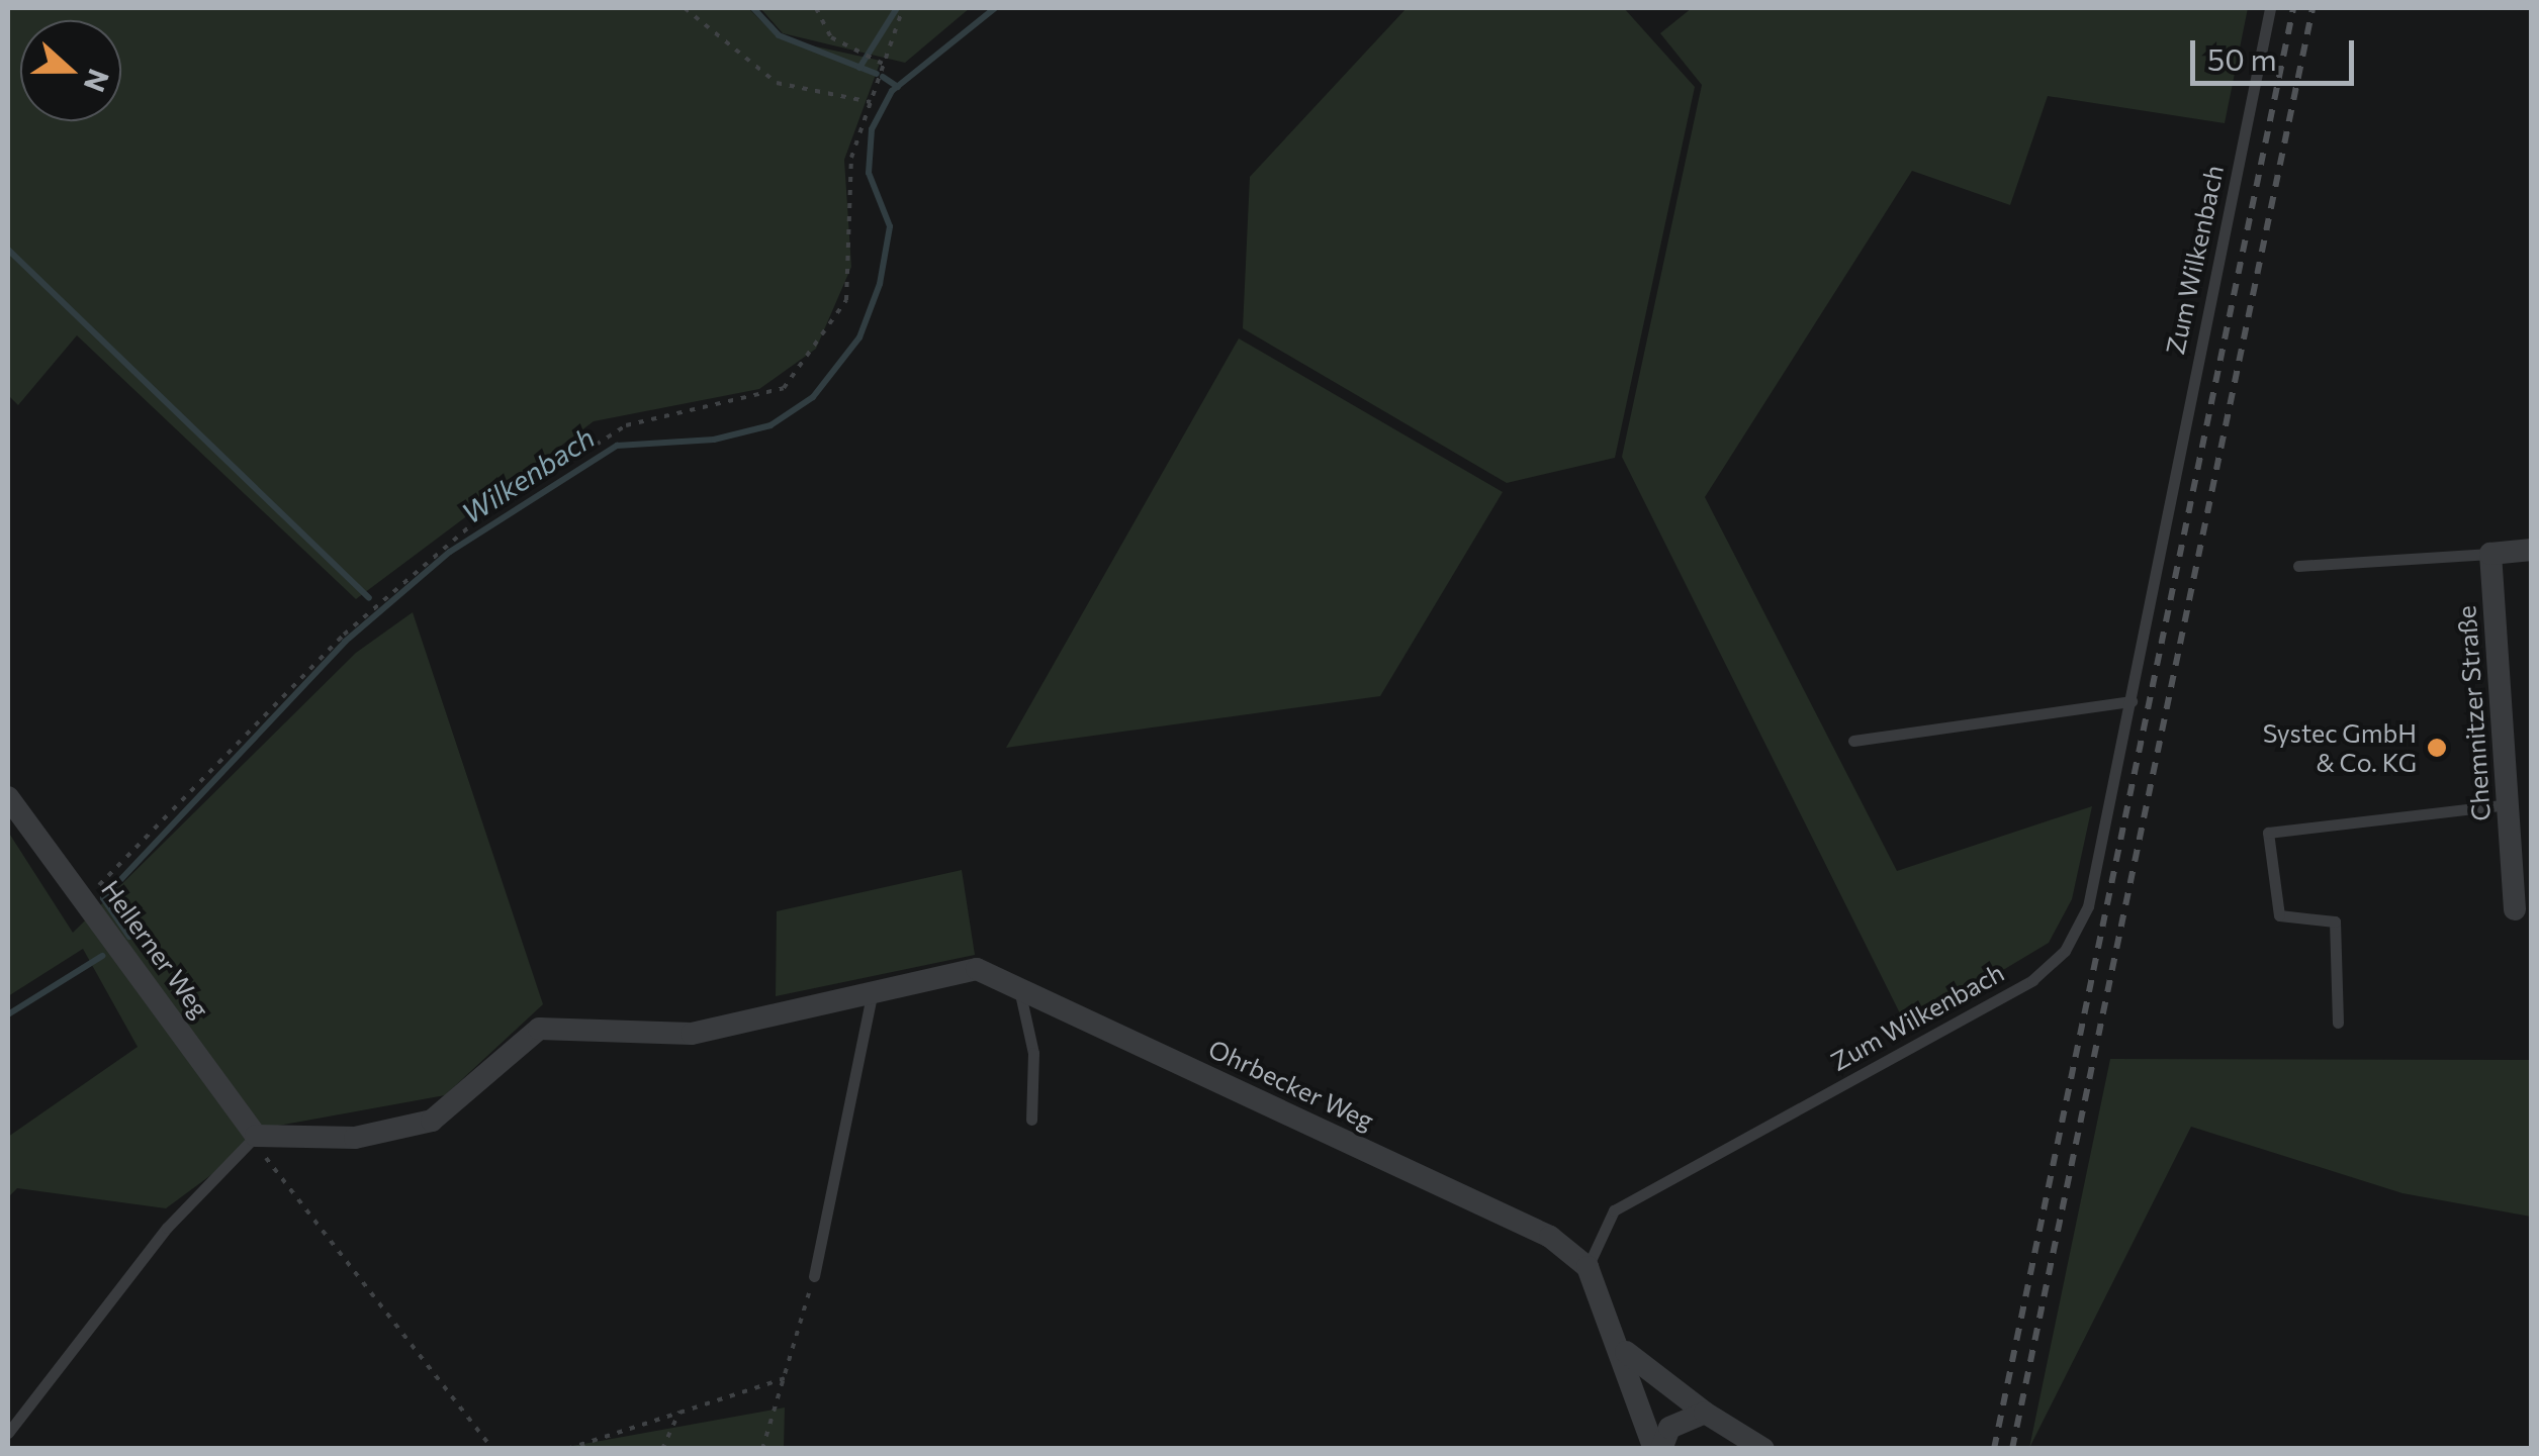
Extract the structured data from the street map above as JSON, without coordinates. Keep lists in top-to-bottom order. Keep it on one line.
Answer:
{"streets":{"street":["Chemnitzer Straße","Hellerner Weg","Ohrbecker Weg"],"lane":["Zum Wilkenbach"]},"crossings":[["Zum Wilkenbach","Ohrbecker Weg"],["Hellerner Weg","Ohrbecker Weg"]],"water":["Wilkenbach"],"places":["Systec GmbH & Co. KG"],"scale_bar":"50 m","north":"right"}
